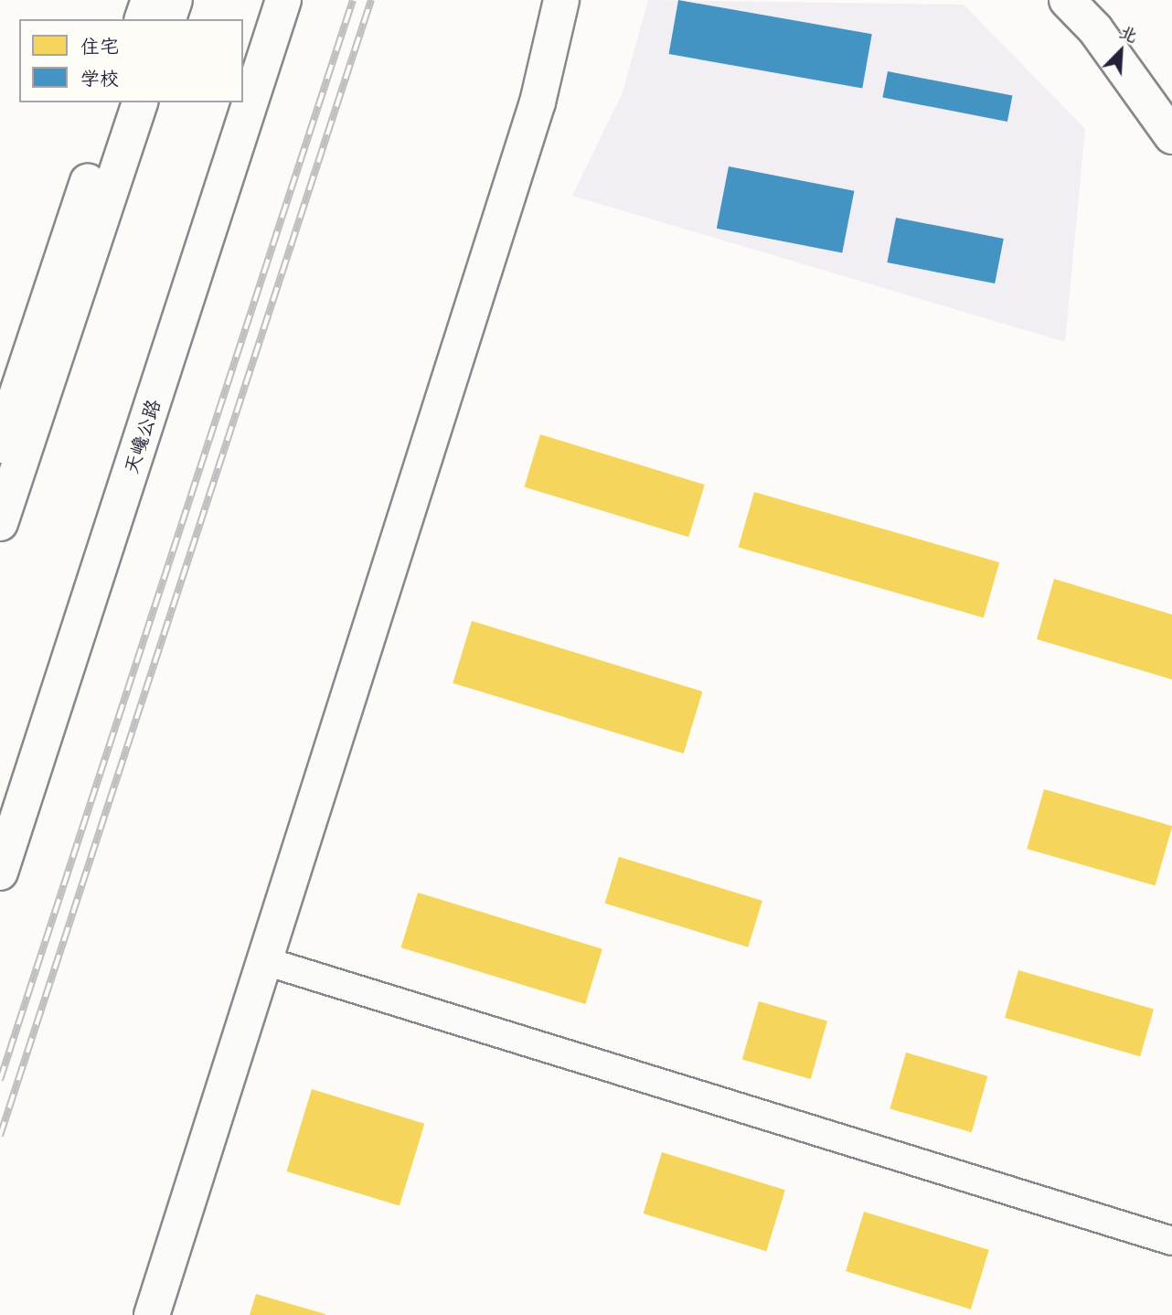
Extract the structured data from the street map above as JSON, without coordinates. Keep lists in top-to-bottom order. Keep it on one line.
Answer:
{"streets":{"main road":["天巉公路"]},"legend":["住宅","学校"],"north":"top right"}
